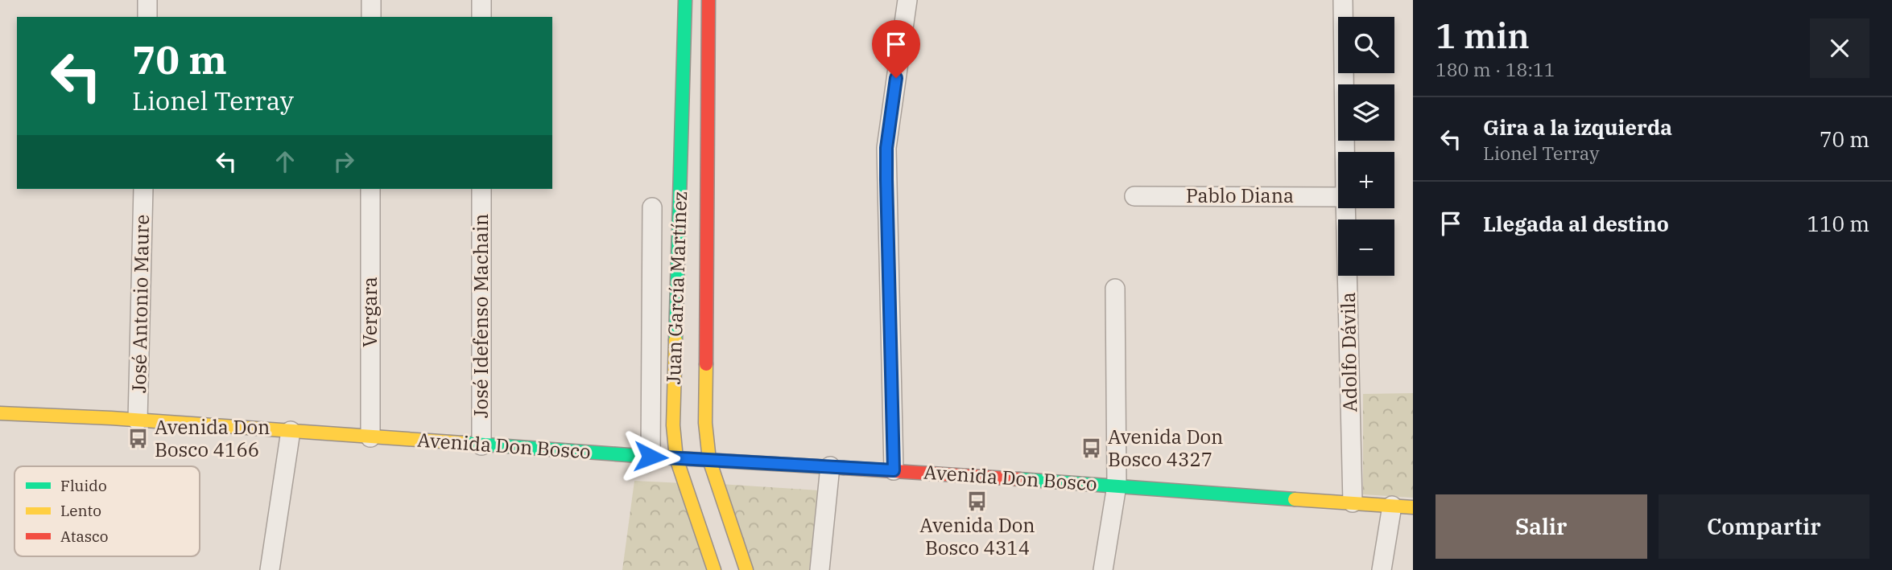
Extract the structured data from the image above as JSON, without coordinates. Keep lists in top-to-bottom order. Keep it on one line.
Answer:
{"streets":{"main road":["Juan García Martínez","Avenida Don Bosco"],"street":["Pablo Diana","José Antonio Maure","Vergara","José Idefenso Machain","Adolfo Dávila"]},"crossings":[["Juan García Martínez","Avenida Don Bosco"],["José Antonio Maure","Avenida Don Bosco"],["Vergara","Avenida Don Bosco"],["José Idefenso Machain","Avenida Don Bosco"],["Adolfo Dávila","Avenida Don Bosco"]],"places":{"bus stop":["Avenida Don Bosco 4166","Avenida Don Bosco 4327","Avenida Don Bosco 4314"]},"legend":["Fluido","Lento","Atasco"],"page":{"heading":["1 min","180 m · 18:11"],"map_buttons":["+","−"],"turn":["70 m","Lionel Terray"],"list":[{"name":"Gira a la izquierda","note":"Lionel Terray","value":"70 m"},{"name":"Llegada al destino","value":"110 m"}],"buttons":["Salir","Compartir"]}}
